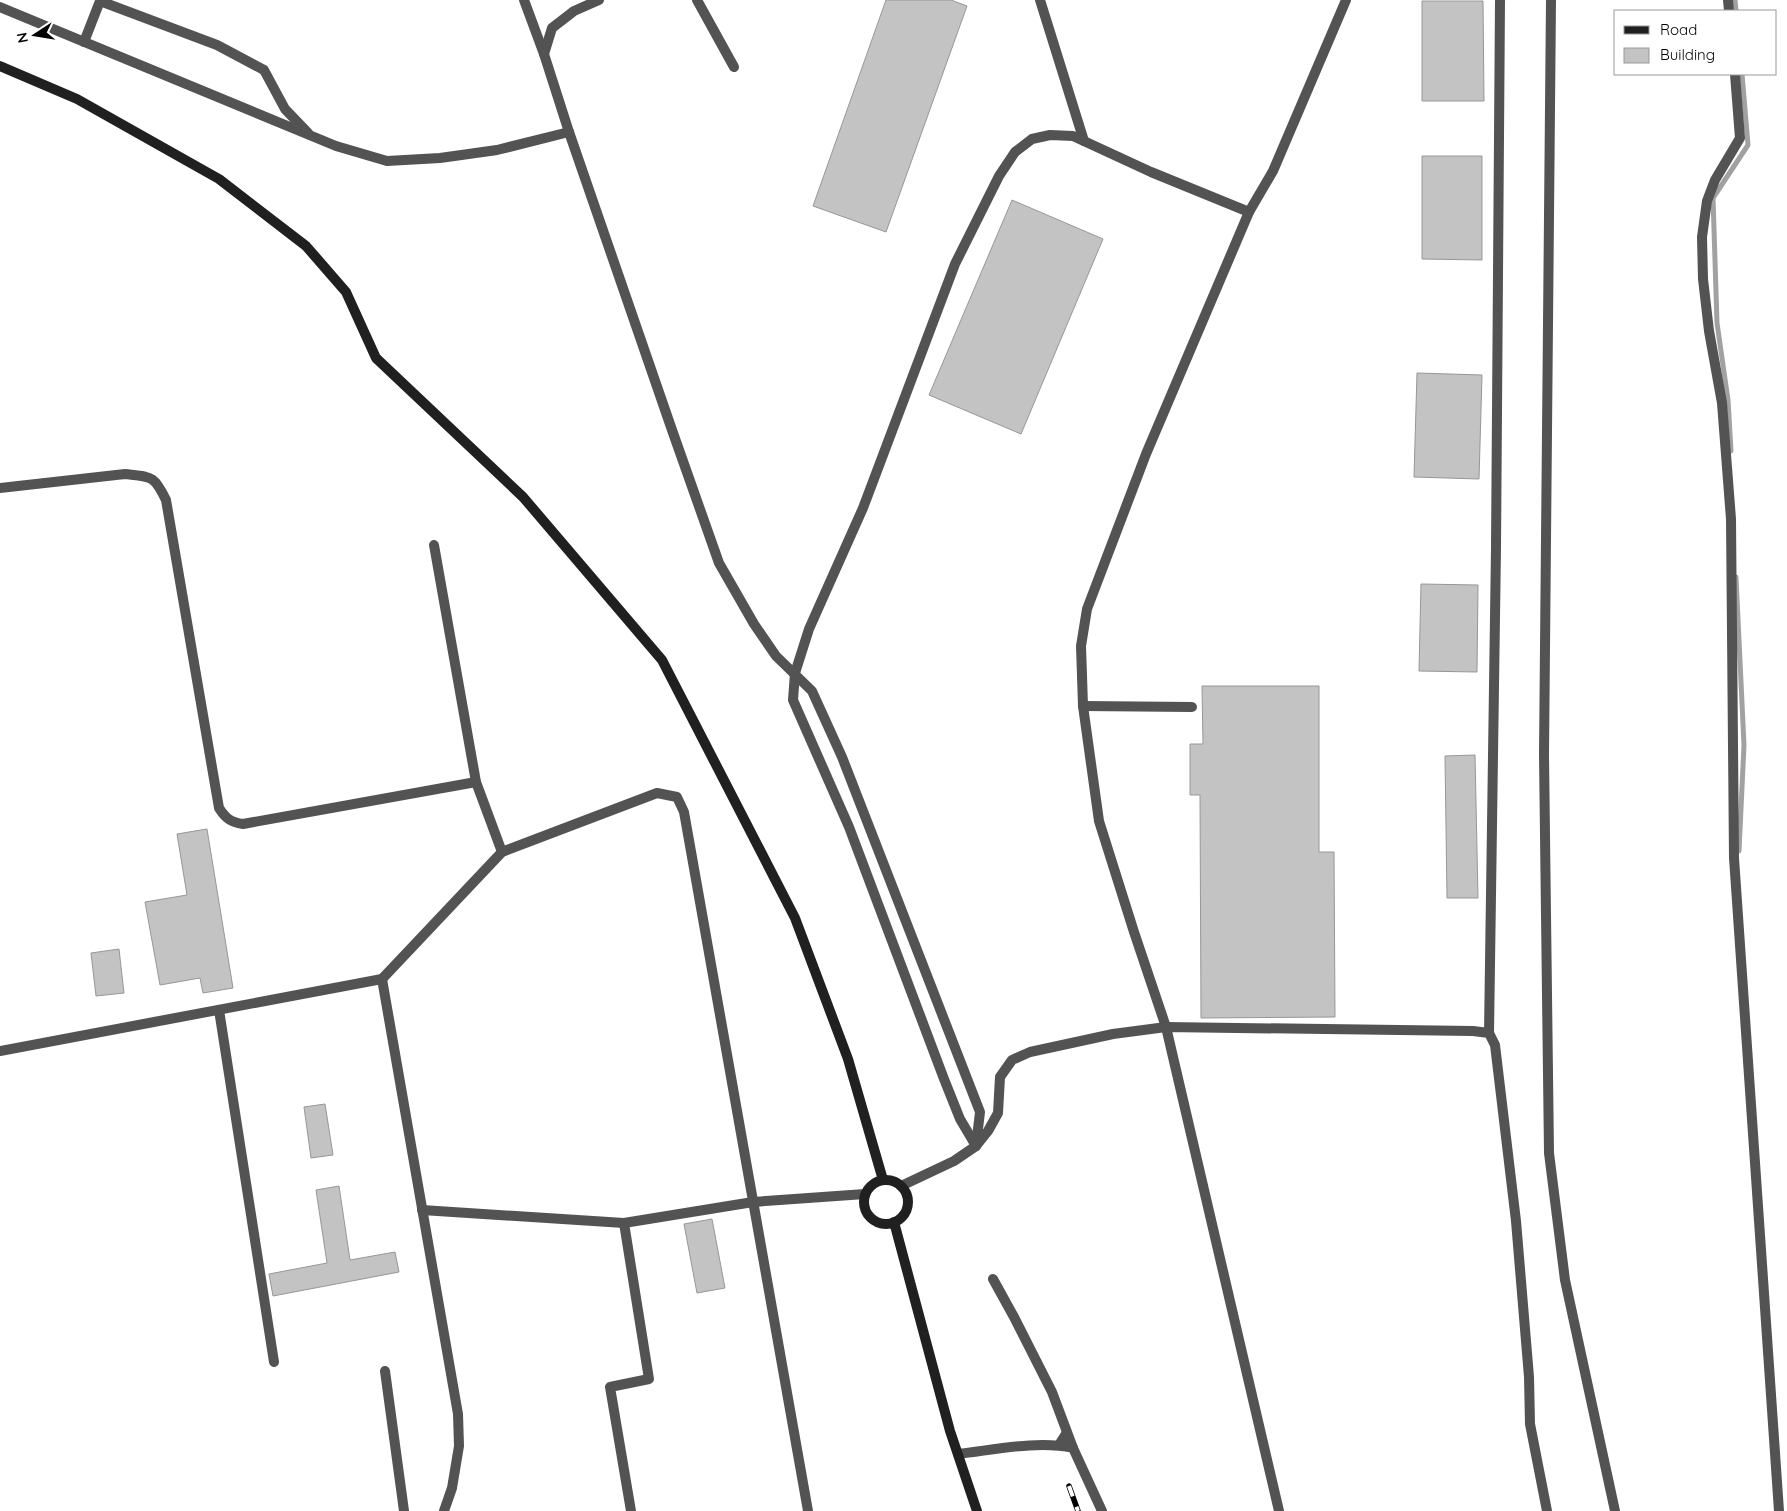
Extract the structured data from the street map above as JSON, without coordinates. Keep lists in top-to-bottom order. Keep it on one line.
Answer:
{"legend":["Road","Building"],"north":"left"}
